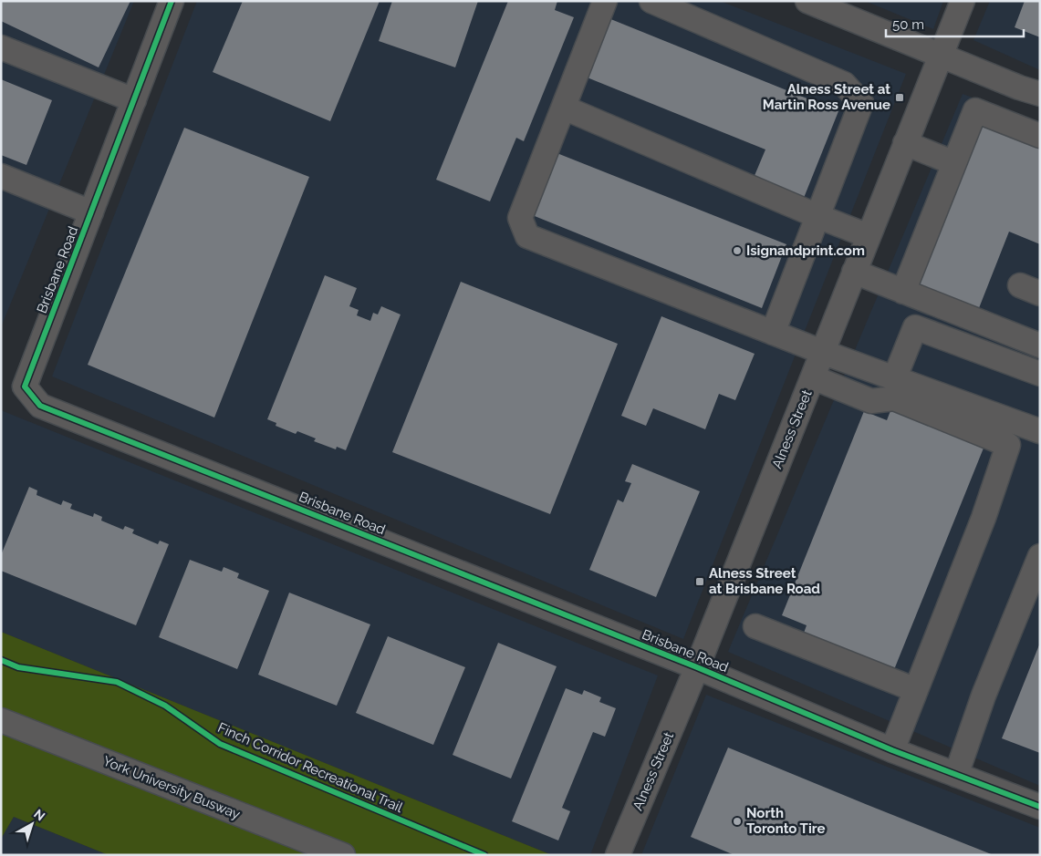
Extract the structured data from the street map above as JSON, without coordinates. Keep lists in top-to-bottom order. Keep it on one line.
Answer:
{"streets":{"street":["Brisbane Road","Alness Street","York University Busway"],"cycle path":["Finch Corridor Recreational Trail"]},"crossings":[["Brisbane Road","Alness Street"]],"places":{"transit":["Alness Street at Martin Ross Avenue","Alness Street at Brisbane Road"],"other":["Isignandprint.com","North Toronto Tire"]},"scale_bar":"50 m","north":"top right"}
